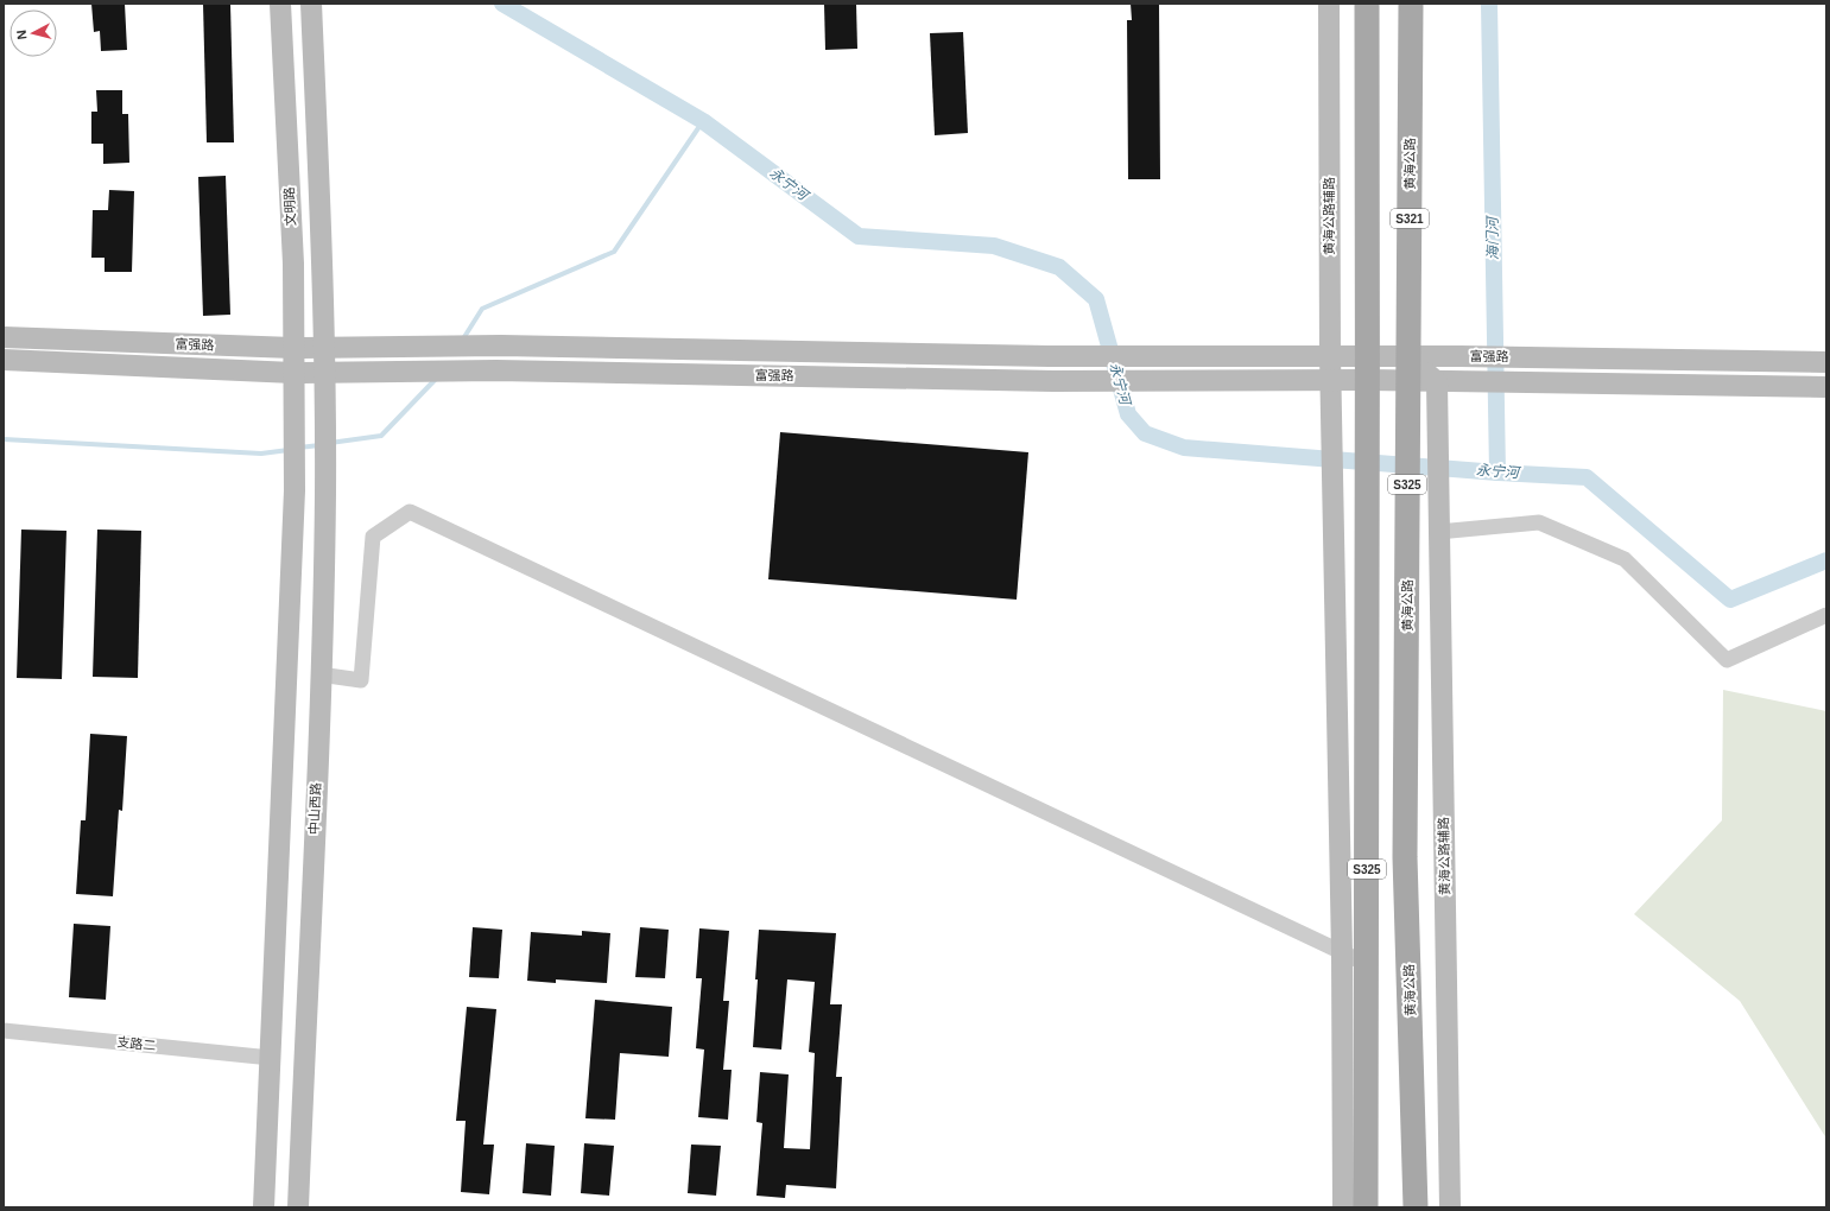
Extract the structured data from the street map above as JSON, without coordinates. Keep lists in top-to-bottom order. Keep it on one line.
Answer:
{"streets":{"main road":["黄海公路","文明路","黄海公路辅路","S321","富强路","S325","中山西路"],"street":["支路二"]},"crossings":[["黄海公路","富强路"],["文明路","富强路"],["文明路","支路二"],["黄海公路辅路","富强路"],["富强路","S325"],["富强路","中山西路"]],"water":["永宁河","海门河"],"north":"left"}
